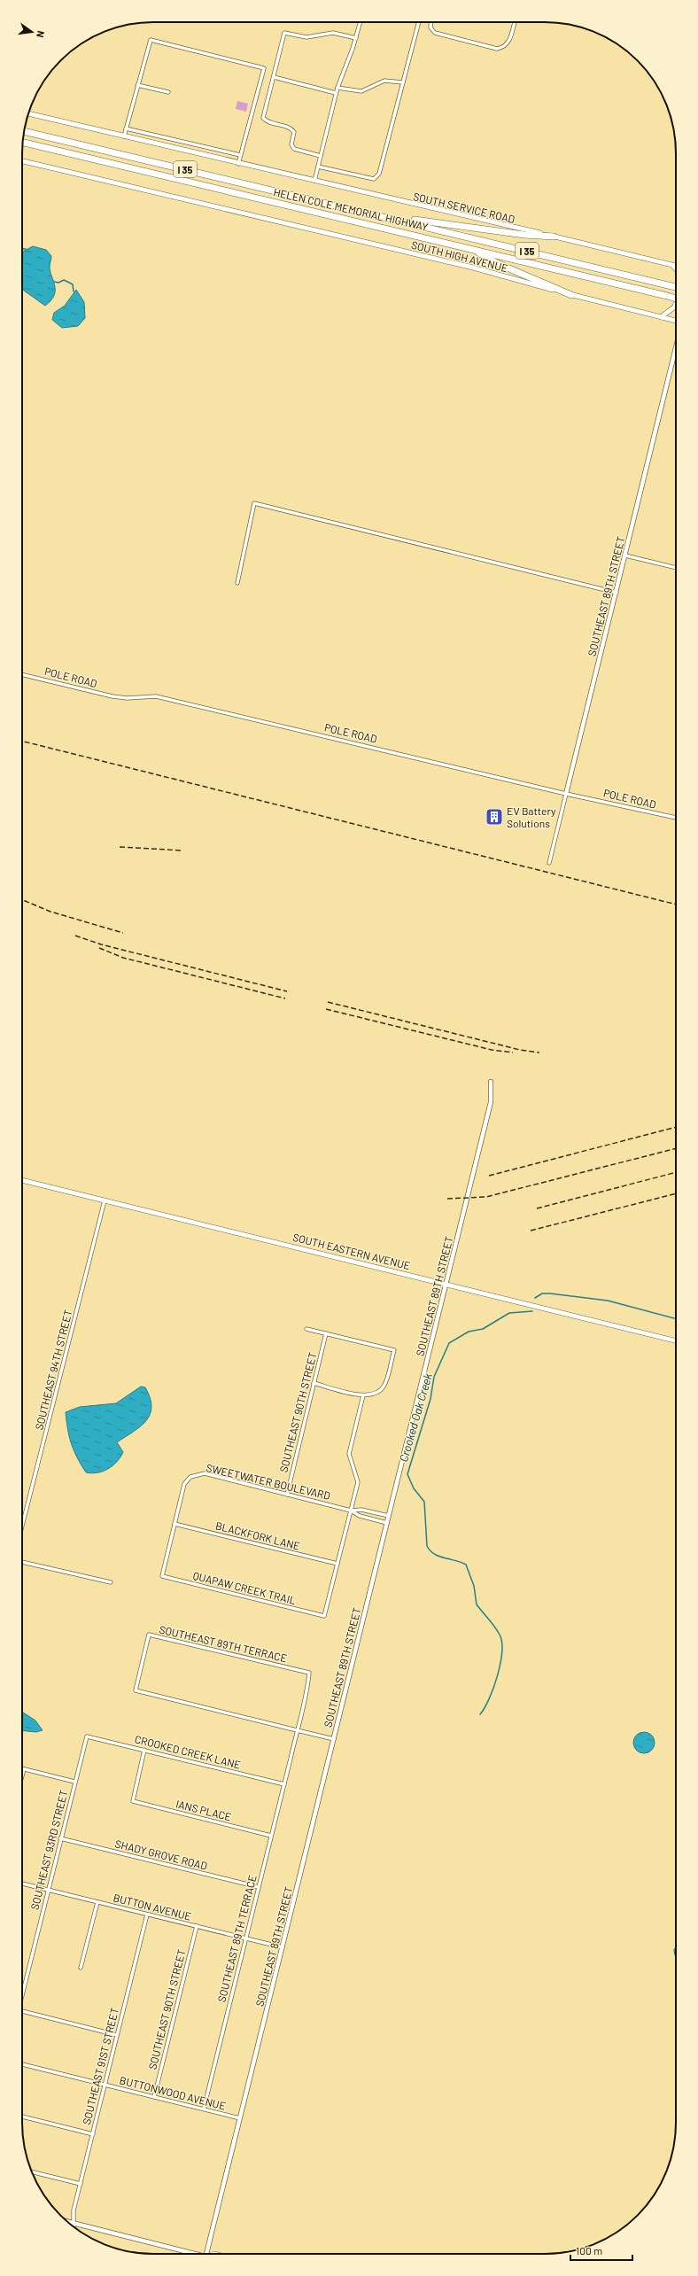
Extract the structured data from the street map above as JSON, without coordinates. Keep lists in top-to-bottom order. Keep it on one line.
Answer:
{"streets":{"highway":["I 35","HELEN COLE MEMORIAL HIGHWAY"],"main road":["SOUTH SERVICE ROAD","SOUTH HIGH AVENUE","SOUTH EASTERN AVENUE"],"street":["SOUTHEAST 89TH STREET","POLE ROAD","SOUTHEAST 94TH STREET","SOUTHEAST 90TH STREET","SWEETWATER BOULEVARD","BLACKFORK LANE","QUAPAW CREEK TRAIL","SOUTHEAST 89TH TERRACE","CROOKED CREEK LANE","IANS PLACE","SOUTHEAST 93RD STREET","SHADY GROVE ROAD","BUTTON AVENUE","SOUTHEAST 91ST STREET","BUTTONWOOD AVENUE"]},"crossings":[["SOUTHEAST 89TH STREET","POLE ROAD"],["SOUTHEAST 89TH STREET","SOUTH EASTERN AVENUE"],["SOUTHEAST 89TH STREET","SWEETWATER BOULEVARD"],["SOUTHEAST 89TH STREET","SOUTHEAST 89TH TERRACE"],["SOUTHEAST 89TH STREET","BUTTON AVENUE"],["SOUTHEAST 89TH STREET","BUTTONWOOD AVENUE"],["SOUTH EASTERN AVENUE","SOUTHEAST 94TH STREET"],["SOUTHEAST 90TH STREET","SWEETWATER BOULEVARD"],["SOUTHEAST 90TH STREET","BUTTON AVENUE"],["SOUTHEAST 90TH STREET","BUTTONWOOD AVENUE"],["SWEETWATER BOULEVARD","BLACKFORK LANE"],["SWEETWATER BOULEVARD","QUAPAW CREEK TRAIL"],["BLACKFORK LANE","QUAPAW CREEK TRAIL"],["SOUTHEAST 89TH TERRACE","CROOKED CREEK LANE"],["SOUTHEAST 89TH TERRACE","IANS PLACE"],["SOUTHEAST 89TH TERRACE","SHADY GROVE ROAD"],["SOUTHEAST 89TH TERRACE","BUTTON AVENUE"],["SOUTHEAST 89TH TERRACE","BUTTONWOOD AVENUE"],["CROOKED CREEK LANE","IANS PLACE"],["CROOKED CREEK LANE","SOUTHEAST 93RD STREET"],["SOUTHEAST 93RD STREET","SHADY GROVE ROAD"],["SOUTHEAST 93RD STREET","BUTTON AVENUE"],["BUTTON AVENUE","SOUTHEAST 91ST STREET"],["SOUTHEAST 91ST STREET","BUTTONWOOD AVENUE"]],"water":["Crooked Oak Creek"],"places":{"building":["EV Battery Solutions"]},"scale_bar":"100 m","north":"right"}
